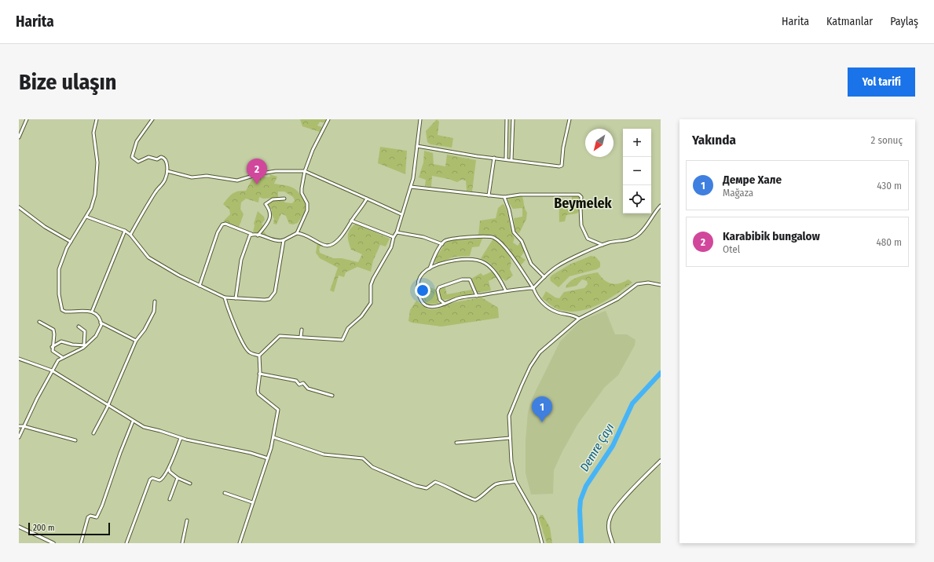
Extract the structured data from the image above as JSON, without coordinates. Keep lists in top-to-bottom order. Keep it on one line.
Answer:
{"districts":["Beymelek"],"water":["Demre Çayı"],"scale_bar":"200 m","north":"bottom left","page":{"header":"Harita","nav":["Harita","Katmanlar","Paylaş"],"buttons":"Yol tarifi","title":"Bize ulaşın","heading":["Yakında","2 sonuç"],"map_buttons":["+","−"],"pins":["2","1"],"list":[{"mark":"1","name":"Демре Хале","note":"Mağaza","value":"430 m"},{"mark":"2","name":"Karabibik bungalow","note":"Otel","value":"480 m"}],"scale":"200 m"}}
